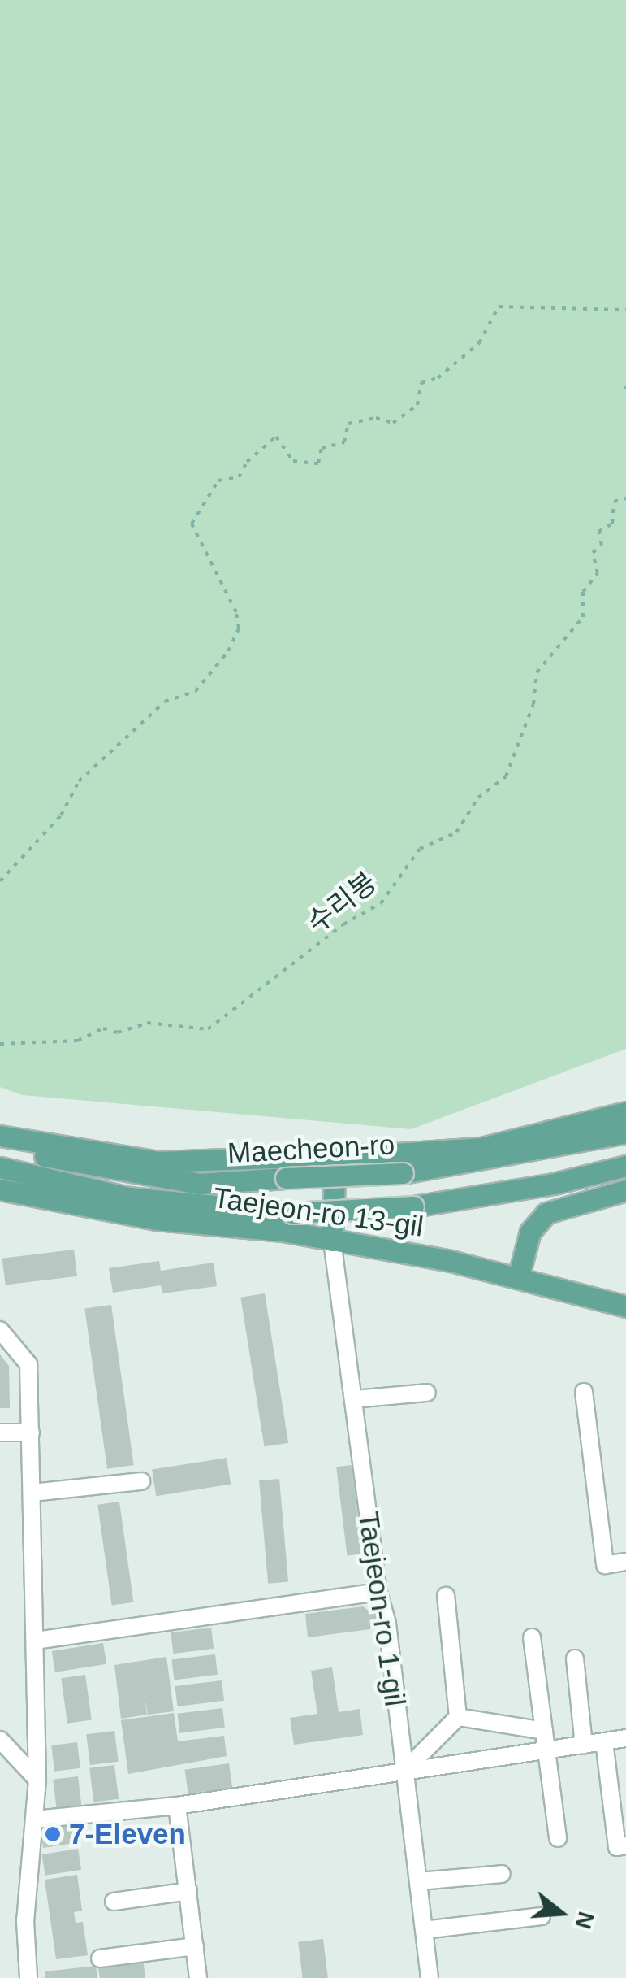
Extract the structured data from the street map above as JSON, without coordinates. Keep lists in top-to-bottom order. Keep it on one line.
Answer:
{"streets":{"main road":["Maecheon-ro","Taejeon-ro 13-gil"],"street":["Taejeon-ro 1-gil"],"path":["수리봉"]},"crossings":[["Taejeon-ro 13-gil","Taejeon-ro 1-gil"]],"places":["7-Eleven"],"north":"right"}
